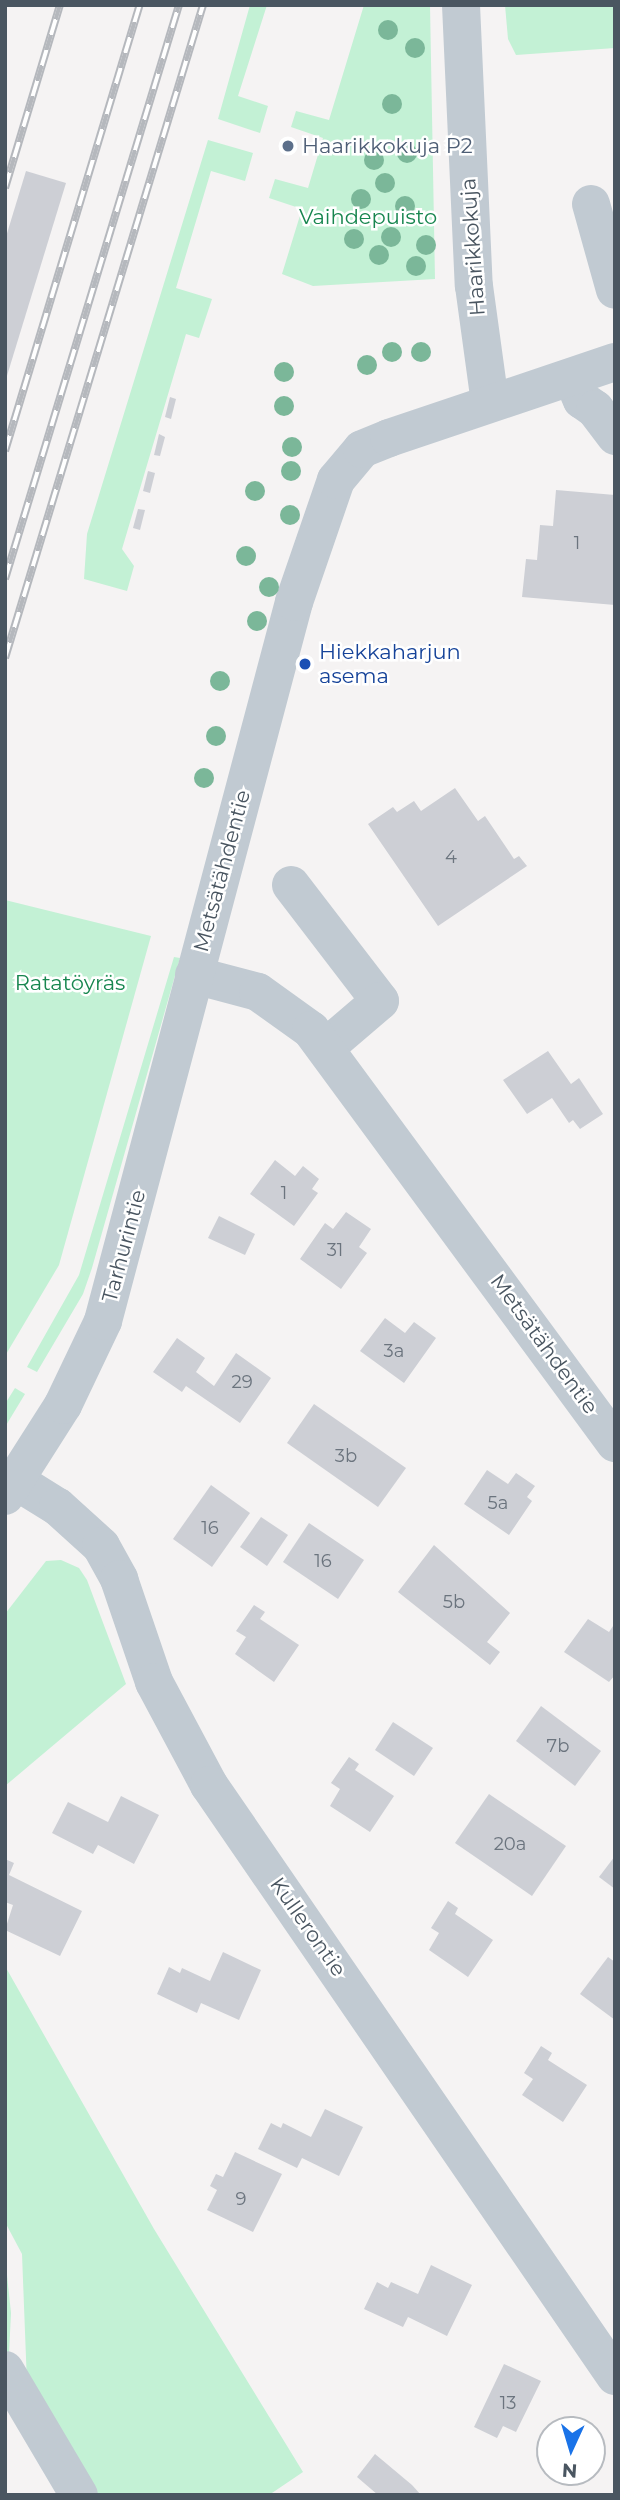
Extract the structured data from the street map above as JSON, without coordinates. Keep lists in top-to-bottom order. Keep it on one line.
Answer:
{"streets":{"street":["Haarikkokuja","Metsätähdentie","Tarhurintie","Kullerontie"]},"crossings":[["Haarikkokuja","Metsätähdentie"],["Metsätähdentie","Tarhurintie"],["Tarhurintie","Kullerontie"]],"parks":["Vaihdepuisto","Ratatöyräs"],"places":["Haarikkokuja P2","Hiekkaharjun asema"],"house_numbers":["1","4","1","31","3a","29","3b","5a","16","16","5b","7b","20a","9","13"],"north":"bottom"}
